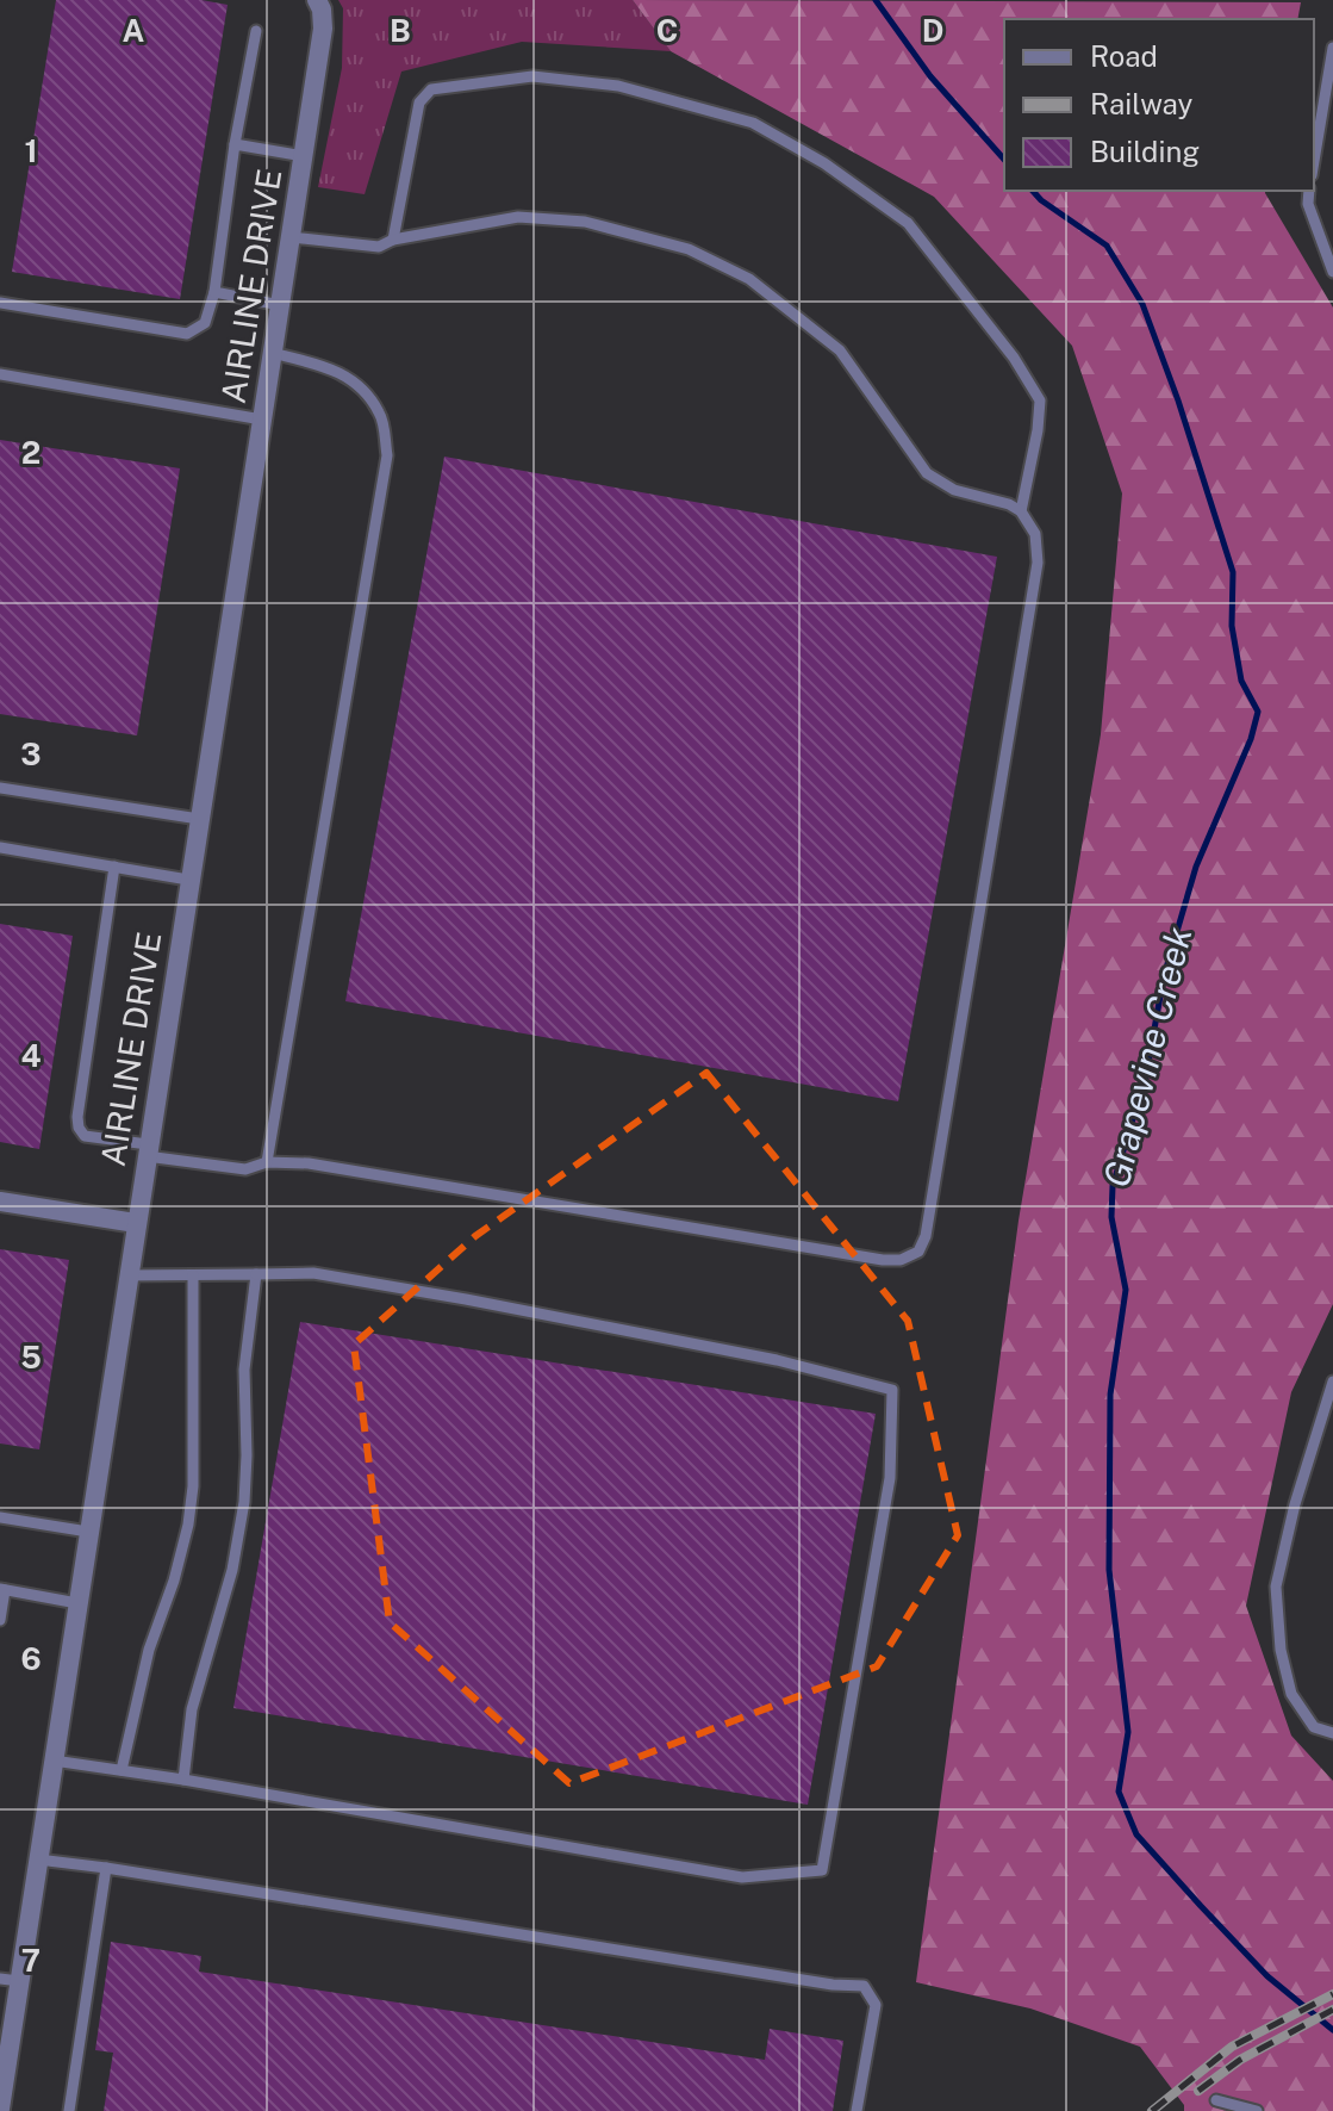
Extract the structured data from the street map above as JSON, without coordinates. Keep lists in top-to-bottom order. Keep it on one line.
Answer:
{"streets":{"street":["AIRLINE DRIVE"]},"water":["Grapevine Creek"],"legend":["Road","Railway","Building"],"grid":{"columns":["A","B","C","D"],"rows":["1","2","3","4","5","6","7"]}}
